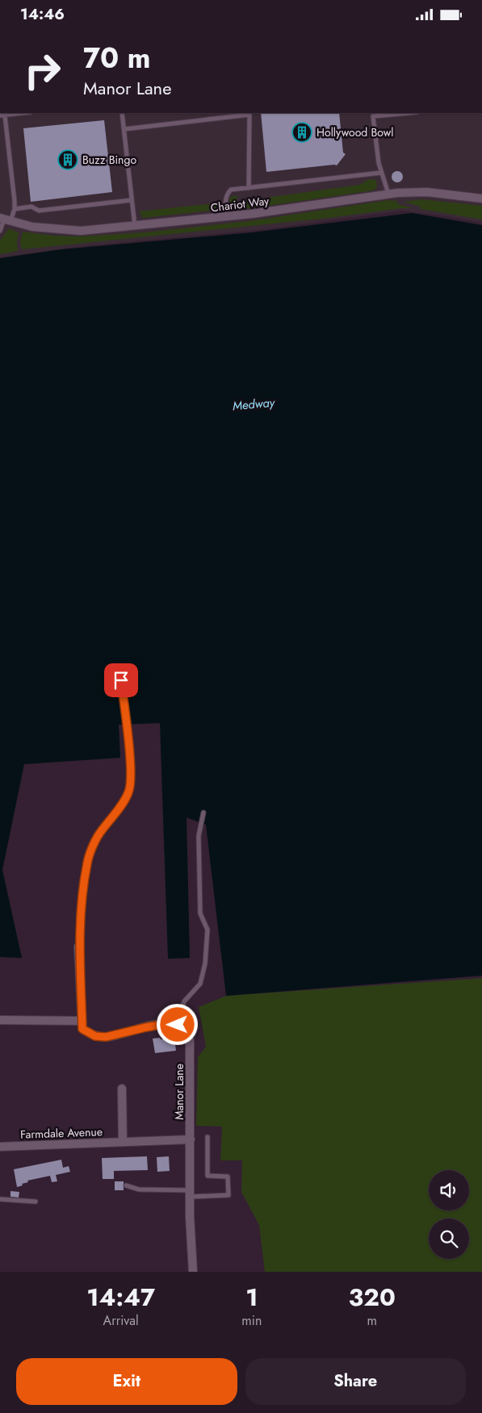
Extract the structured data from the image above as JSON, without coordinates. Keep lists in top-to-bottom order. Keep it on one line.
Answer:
{"streets":{"street":["Chariot Way","Manor Lane","Farmdale Avenue"]},"crossings":[["Manor Lane","Farmdale Avenue"]],"water":["Medway"],"places":{"building":["Hollywood Bowl","Buzz Bingo"]},"page":{"status":"14:46","turn":["70 m","Manor Lane"],"eta":["14:47","Arrival","1","min","320","m"],"buttons":["Exit","Share"]}}
